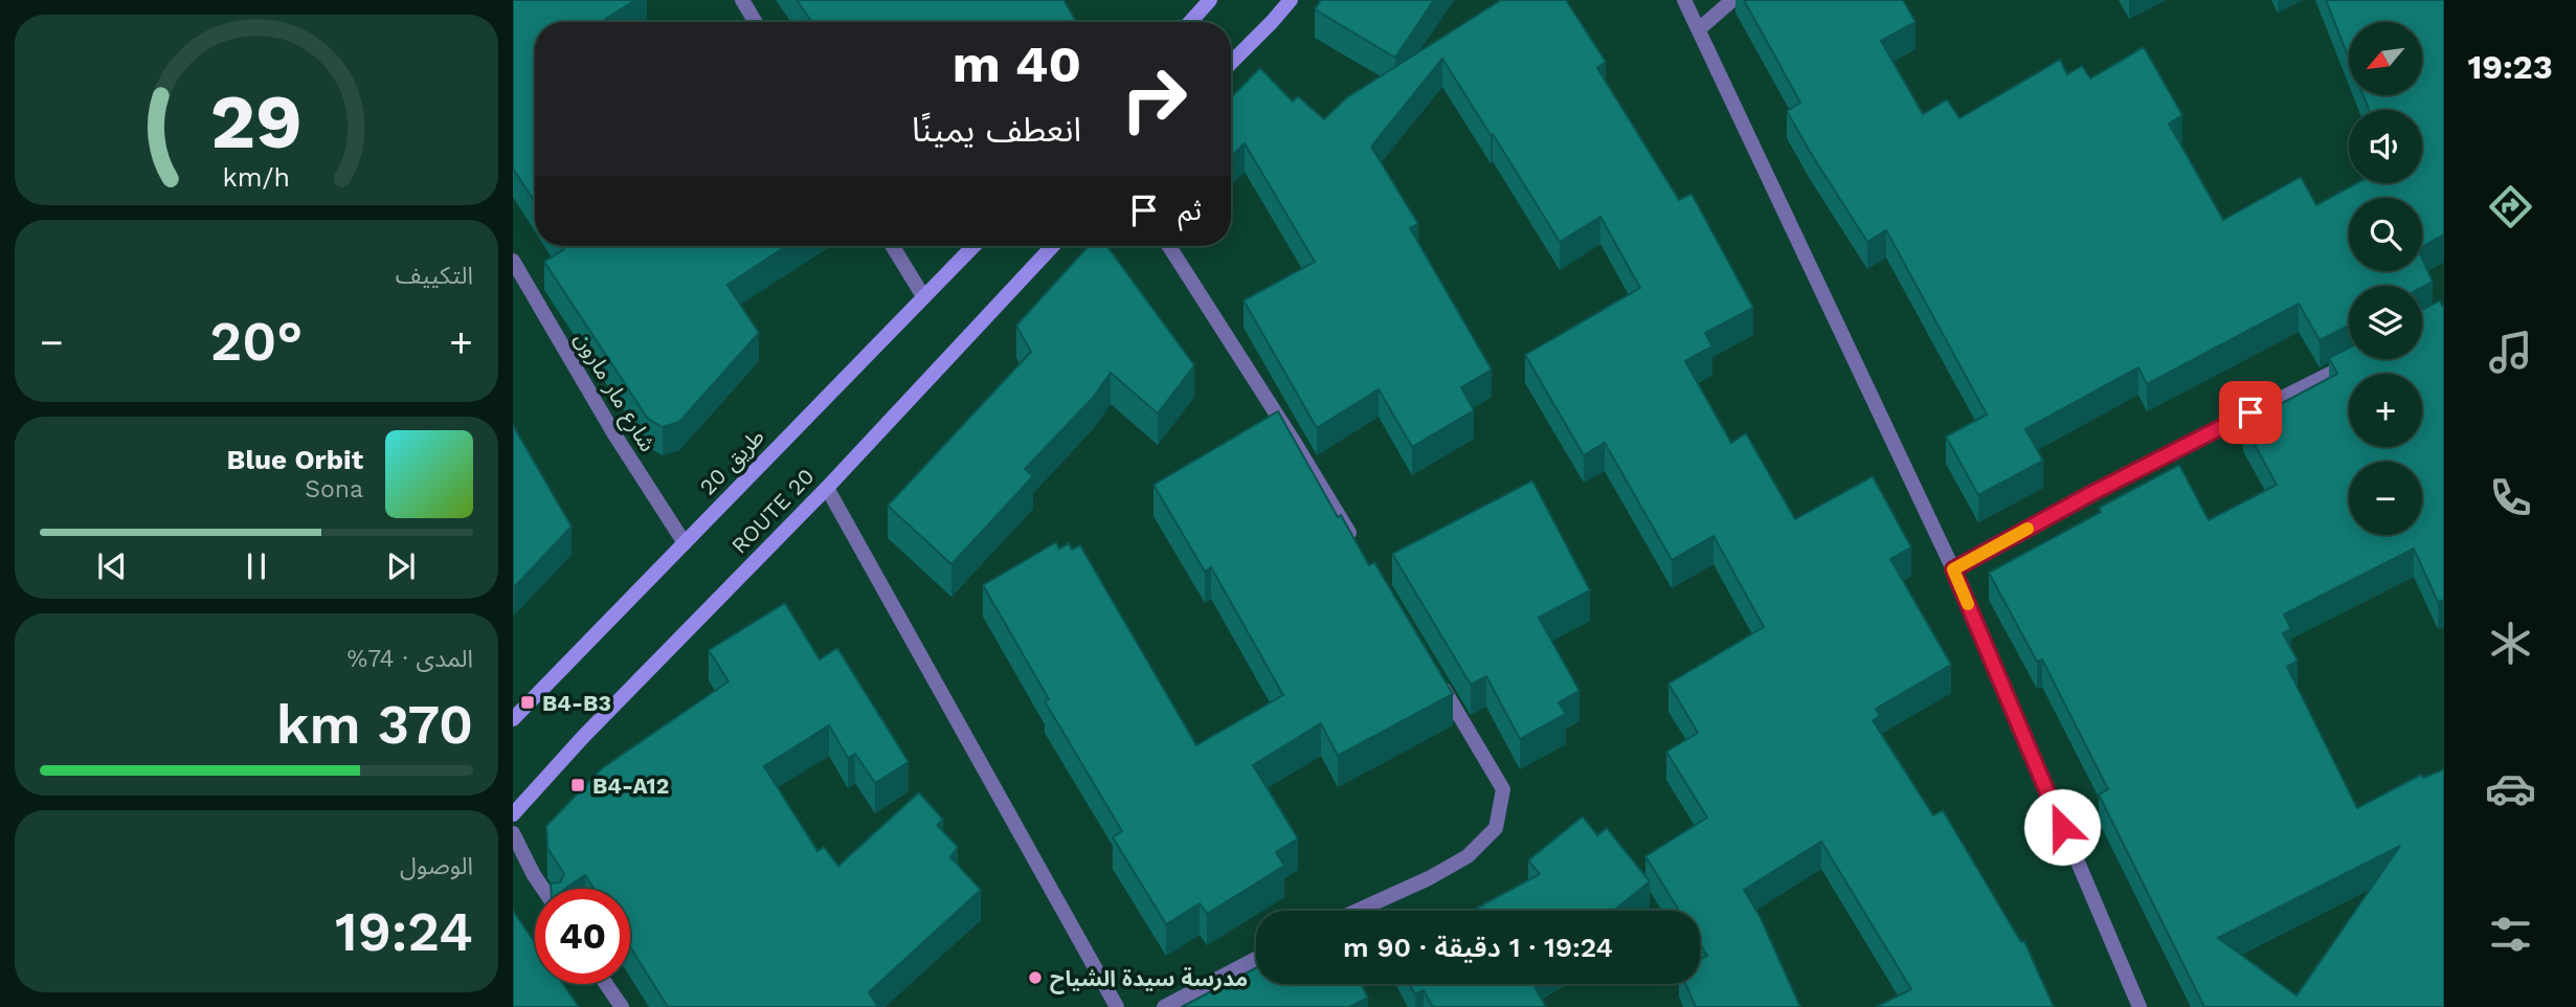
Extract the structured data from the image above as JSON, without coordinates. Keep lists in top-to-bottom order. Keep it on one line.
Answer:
{"streets":{"main road":["طريق 20","ROUTE 20"],"street":["شارع مار مارون"]},"crossings":[["شارع مار مارون","طريق 20"]],"places":{"transit":["B4-B3","B4-A12"],"other":["مدرسة سيدة الشياح"]},"north":"bottom left","page":{"tabs":"19:23","map_buttons":["+","−"],"turn":["40 m","انعطف يمينًا"],"then":"ثم","tile":["التكييف",["المدى · 74%","370 km"],["الوصول","19:24"]],"heat":["−","20°","+"],"song":["Blue Orbit","Sona"],"limit":"40","trip":"19:24 · 1 دقيقة · 90 m","gauge":["29","km/h"]}}
